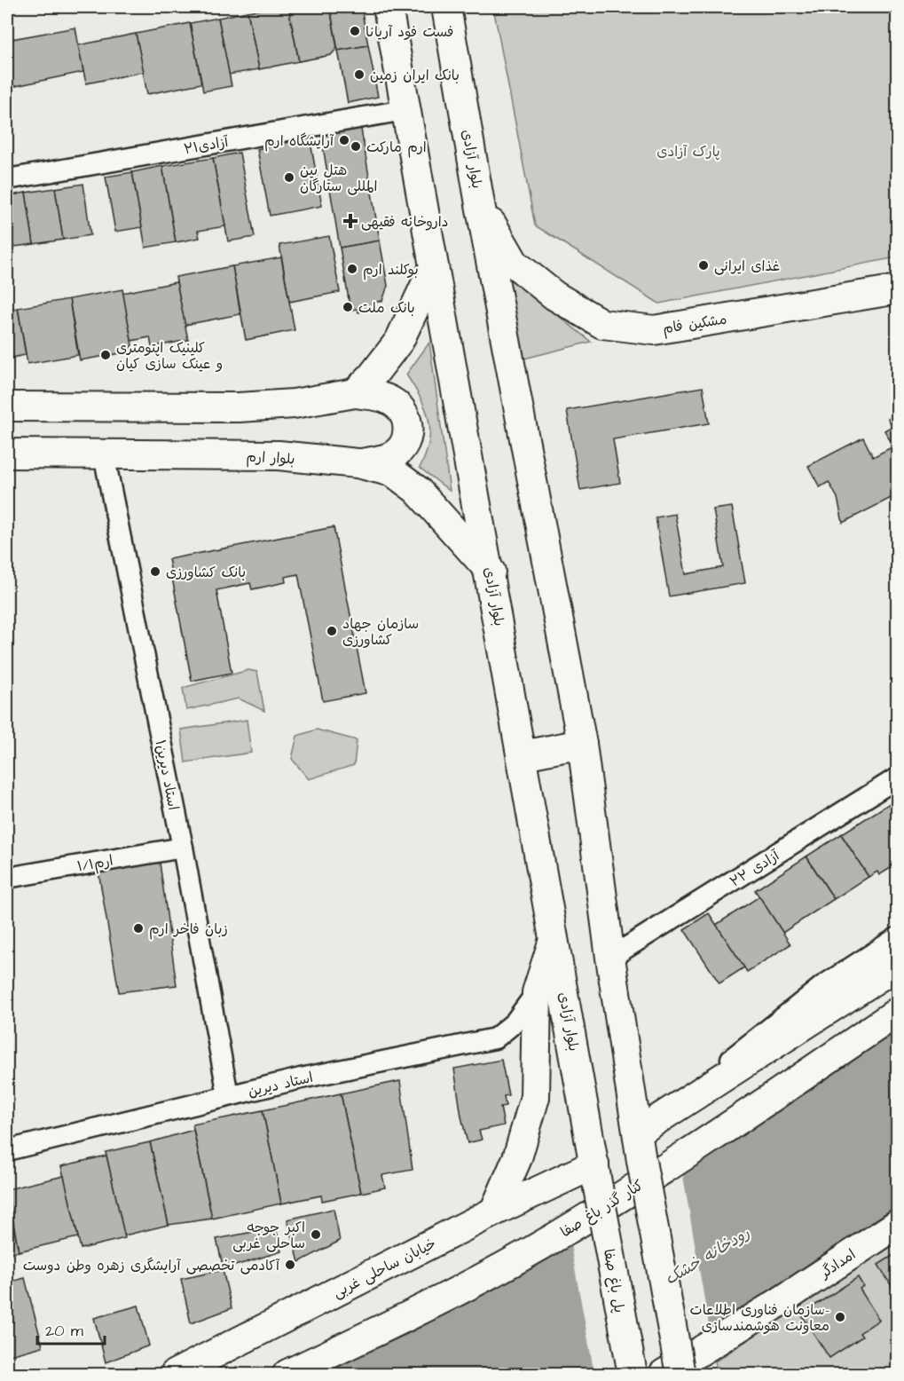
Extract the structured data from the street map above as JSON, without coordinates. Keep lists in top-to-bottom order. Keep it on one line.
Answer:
{"streets":{"main road":["بلوار آزادی","مشکین فام","بلوار ارم","کنار گذر باغ صفا","امدادگر","خیابان ساحلی غربی","پل باغ صفا"],"street":["آزادی۲۱","استاد دیرین۱","۱/۱ارم","آزادی ۲۲","استاد دیرین"]},"crossings":[["آزادی۲۱","بلوار آزادی"],["بلوار آزادی","مشکین فام"],["بلوار آزادی","بلوار ارم"],["بلوار آزادی","آزادی ۲۲"],["بلوار آزادی","خیابان ساحلی غربی"],["بلوار آزادی","پل باغ صفا"],["بلوار ارم","استاد دیرین۱"],["استاد دیرین۱","۱/۱ارم"],["استاد دیرین۱","استاد دیرین"],["خیابان ساحلی غربی","پل باغ صفا"]],"water":["رودخانه خشک"],"parks":["پارک آزادی"],"places":{"other":["فست فود آریانا","بانک ایران زمین","آرایشگاه ارم","ارم مارکت","هتل بین المللی ستارگان","غذای ایرانی","بوکلند ارم","بانک ملت","کلینیک اپتومتری و عینک سازی کیان","بانک کشاورزی","سازمان جهاد کشاورزی","زبان فاخر ارم","اکبر جوجه ساحلی غربی","آکادمی تخصصی آرایشگری زهره وطن دوست","سازمان فناوری اطلاعات- معاونت هوشمندسازی"],"health":["داروخانه فقیهی"]},"scale_bar":"20 m"}
